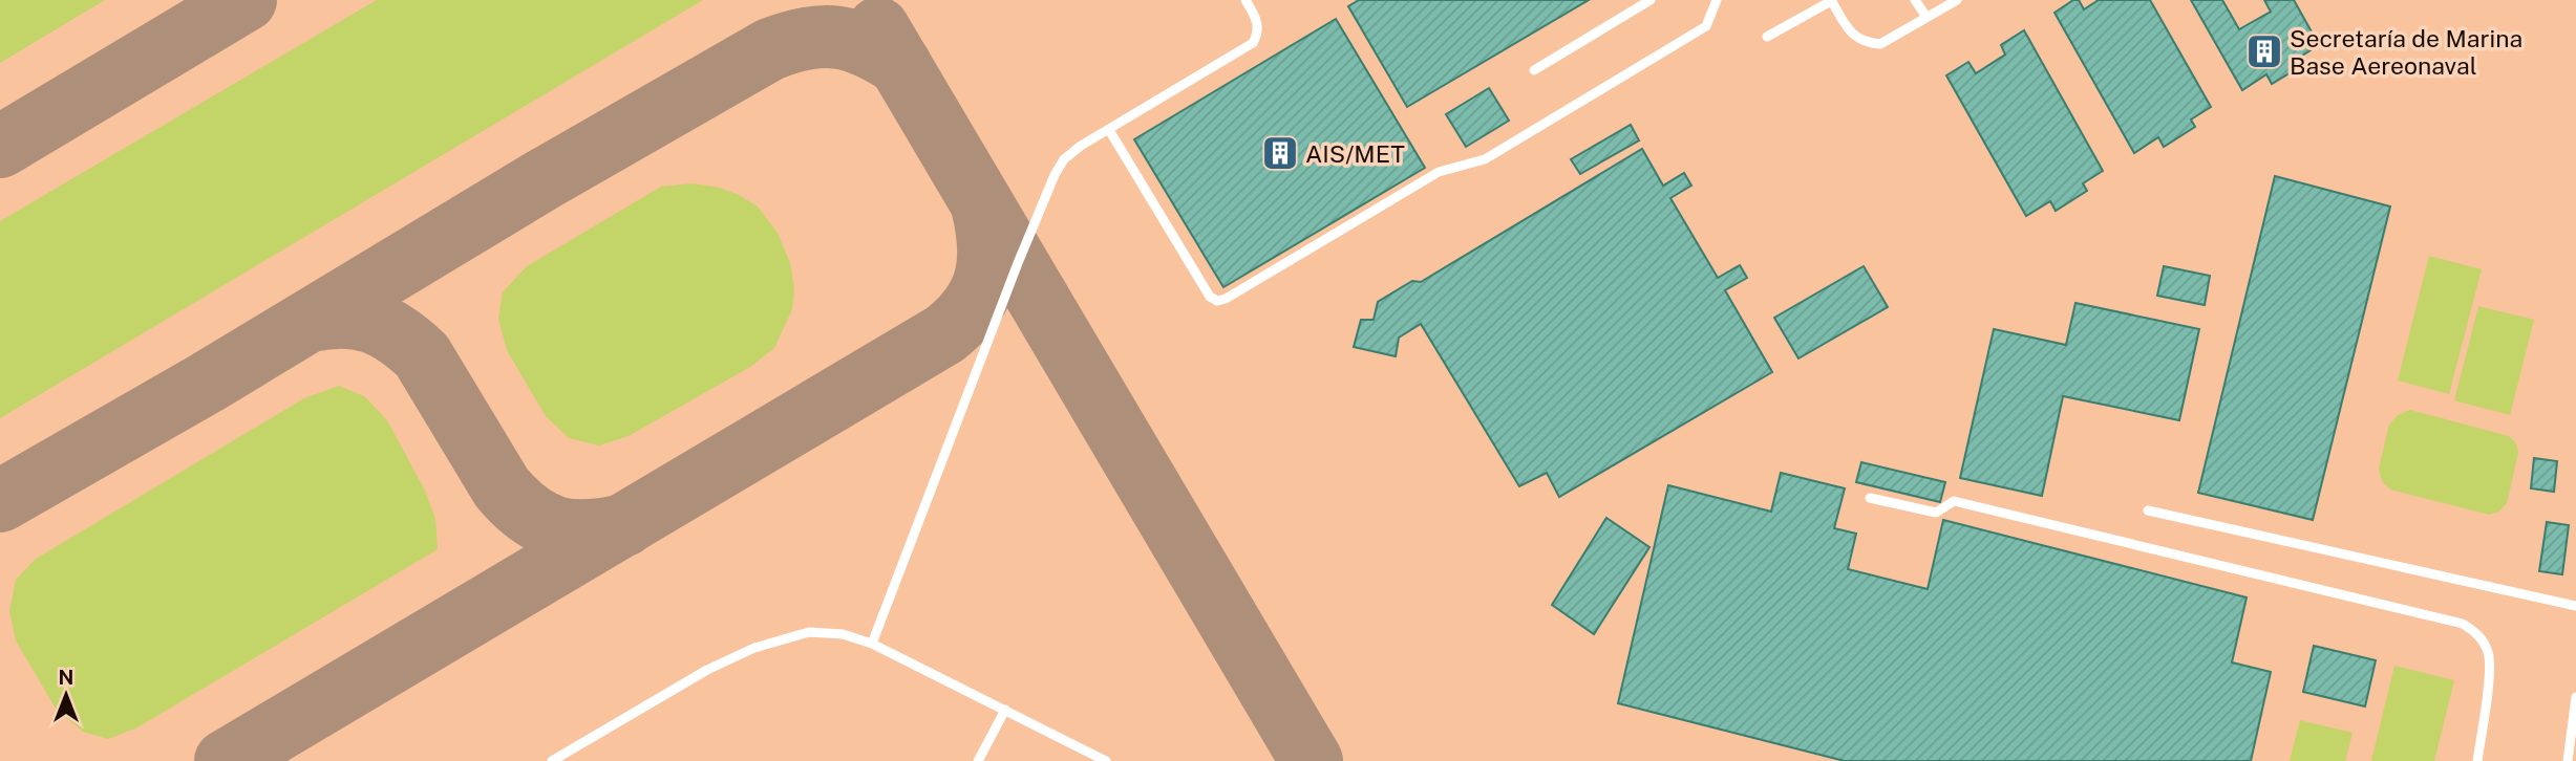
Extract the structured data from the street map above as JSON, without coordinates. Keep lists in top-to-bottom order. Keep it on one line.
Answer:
{"places":{"building":["Secretaría de Marina Base Aereonaval","AIS/MET"]},"north":"top"}
